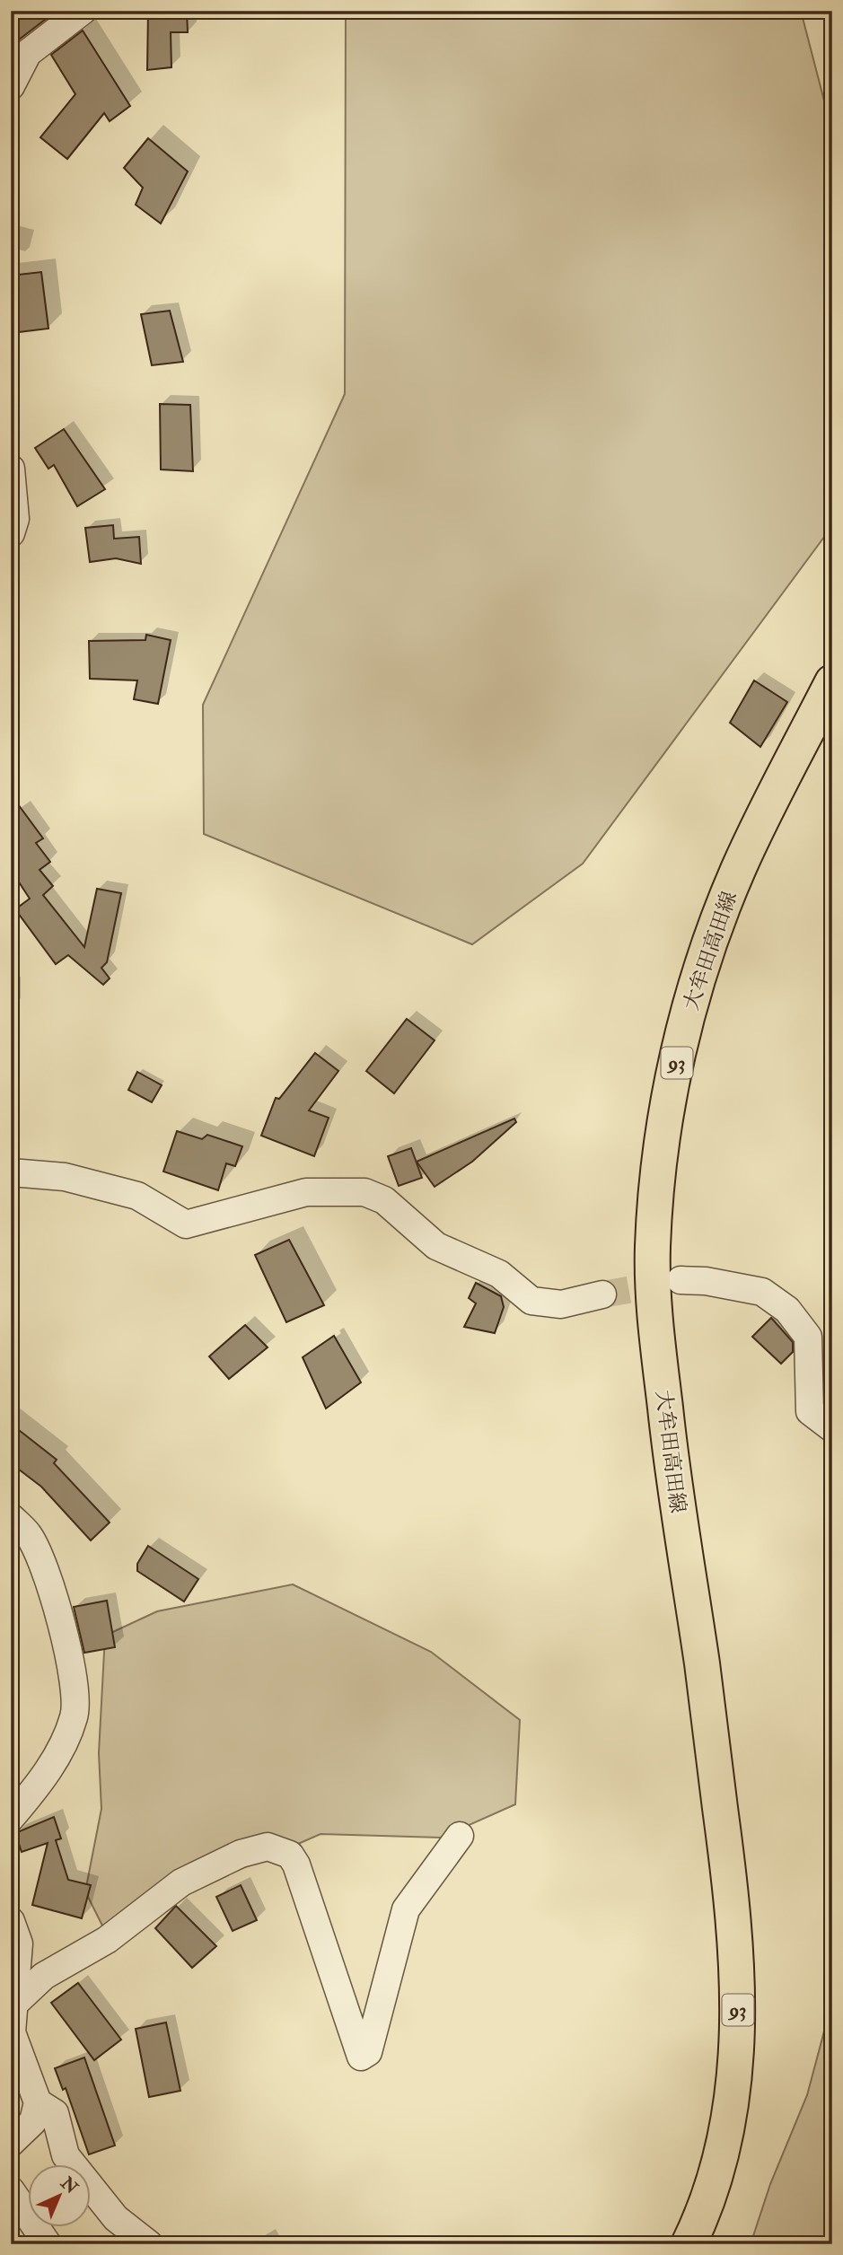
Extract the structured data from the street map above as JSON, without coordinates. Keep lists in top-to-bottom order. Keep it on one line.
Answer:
{"streets":{"main road":["大牟田高田線","93"]},"north":"top right"}
